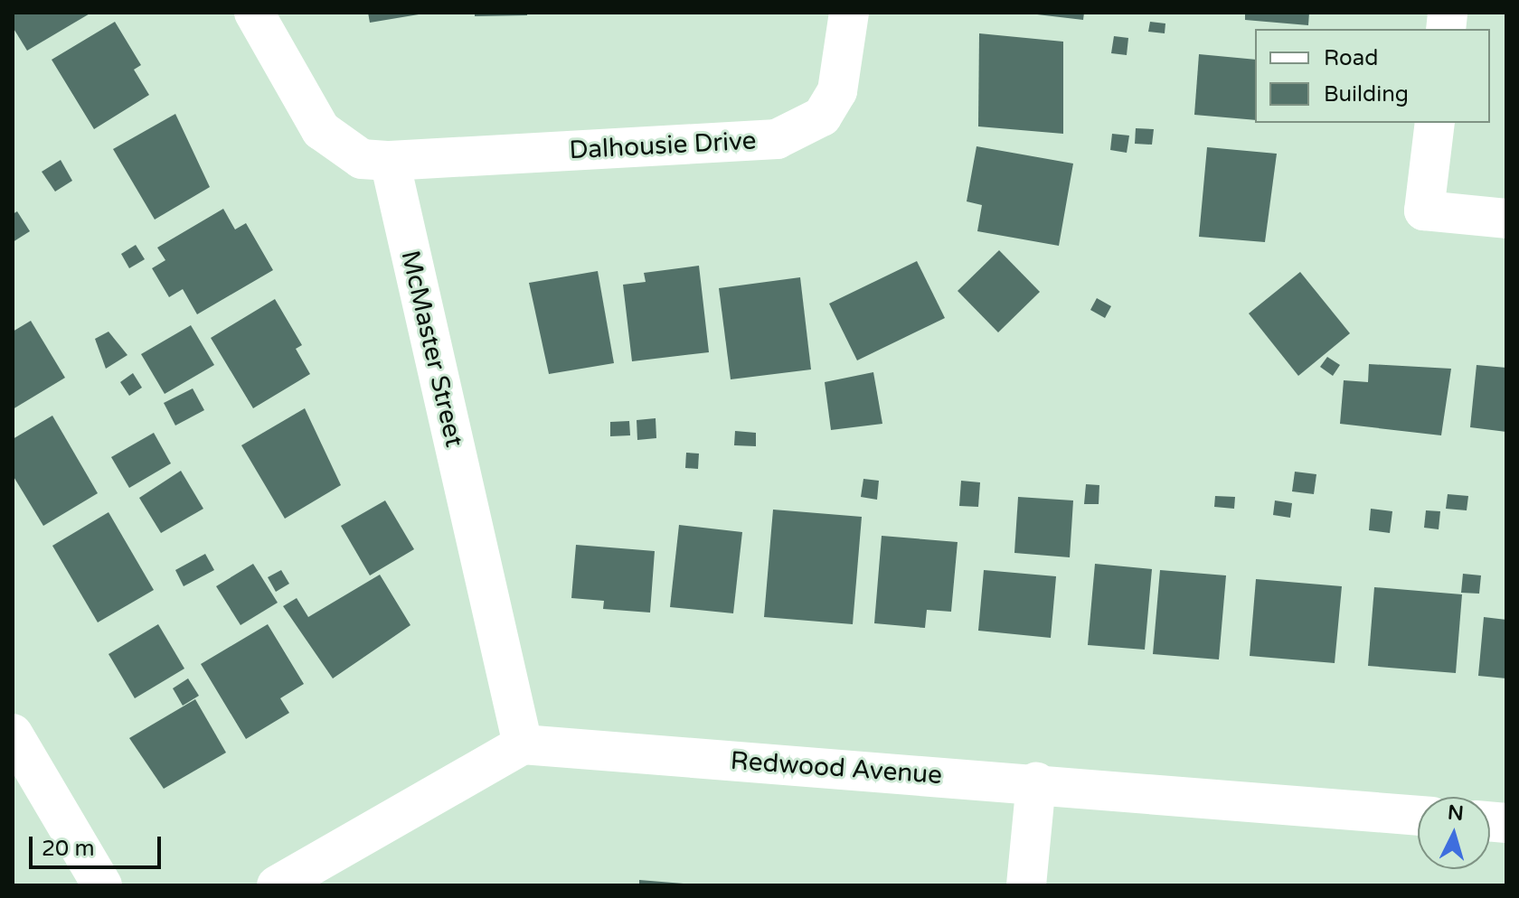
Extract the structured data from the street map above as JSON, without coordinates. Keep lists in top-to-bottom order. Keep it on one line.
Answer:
{"streets":{"street":["Dalhousie Drive","McMaster Street","Redwood Avenue"]},"crossings":[["Dalhousie Drive","McMaster Street"],["McMaster Street","Redwood Avenue"]],"legend":["Road","Building"],"scale_bar":"20 m","north":"top"}
